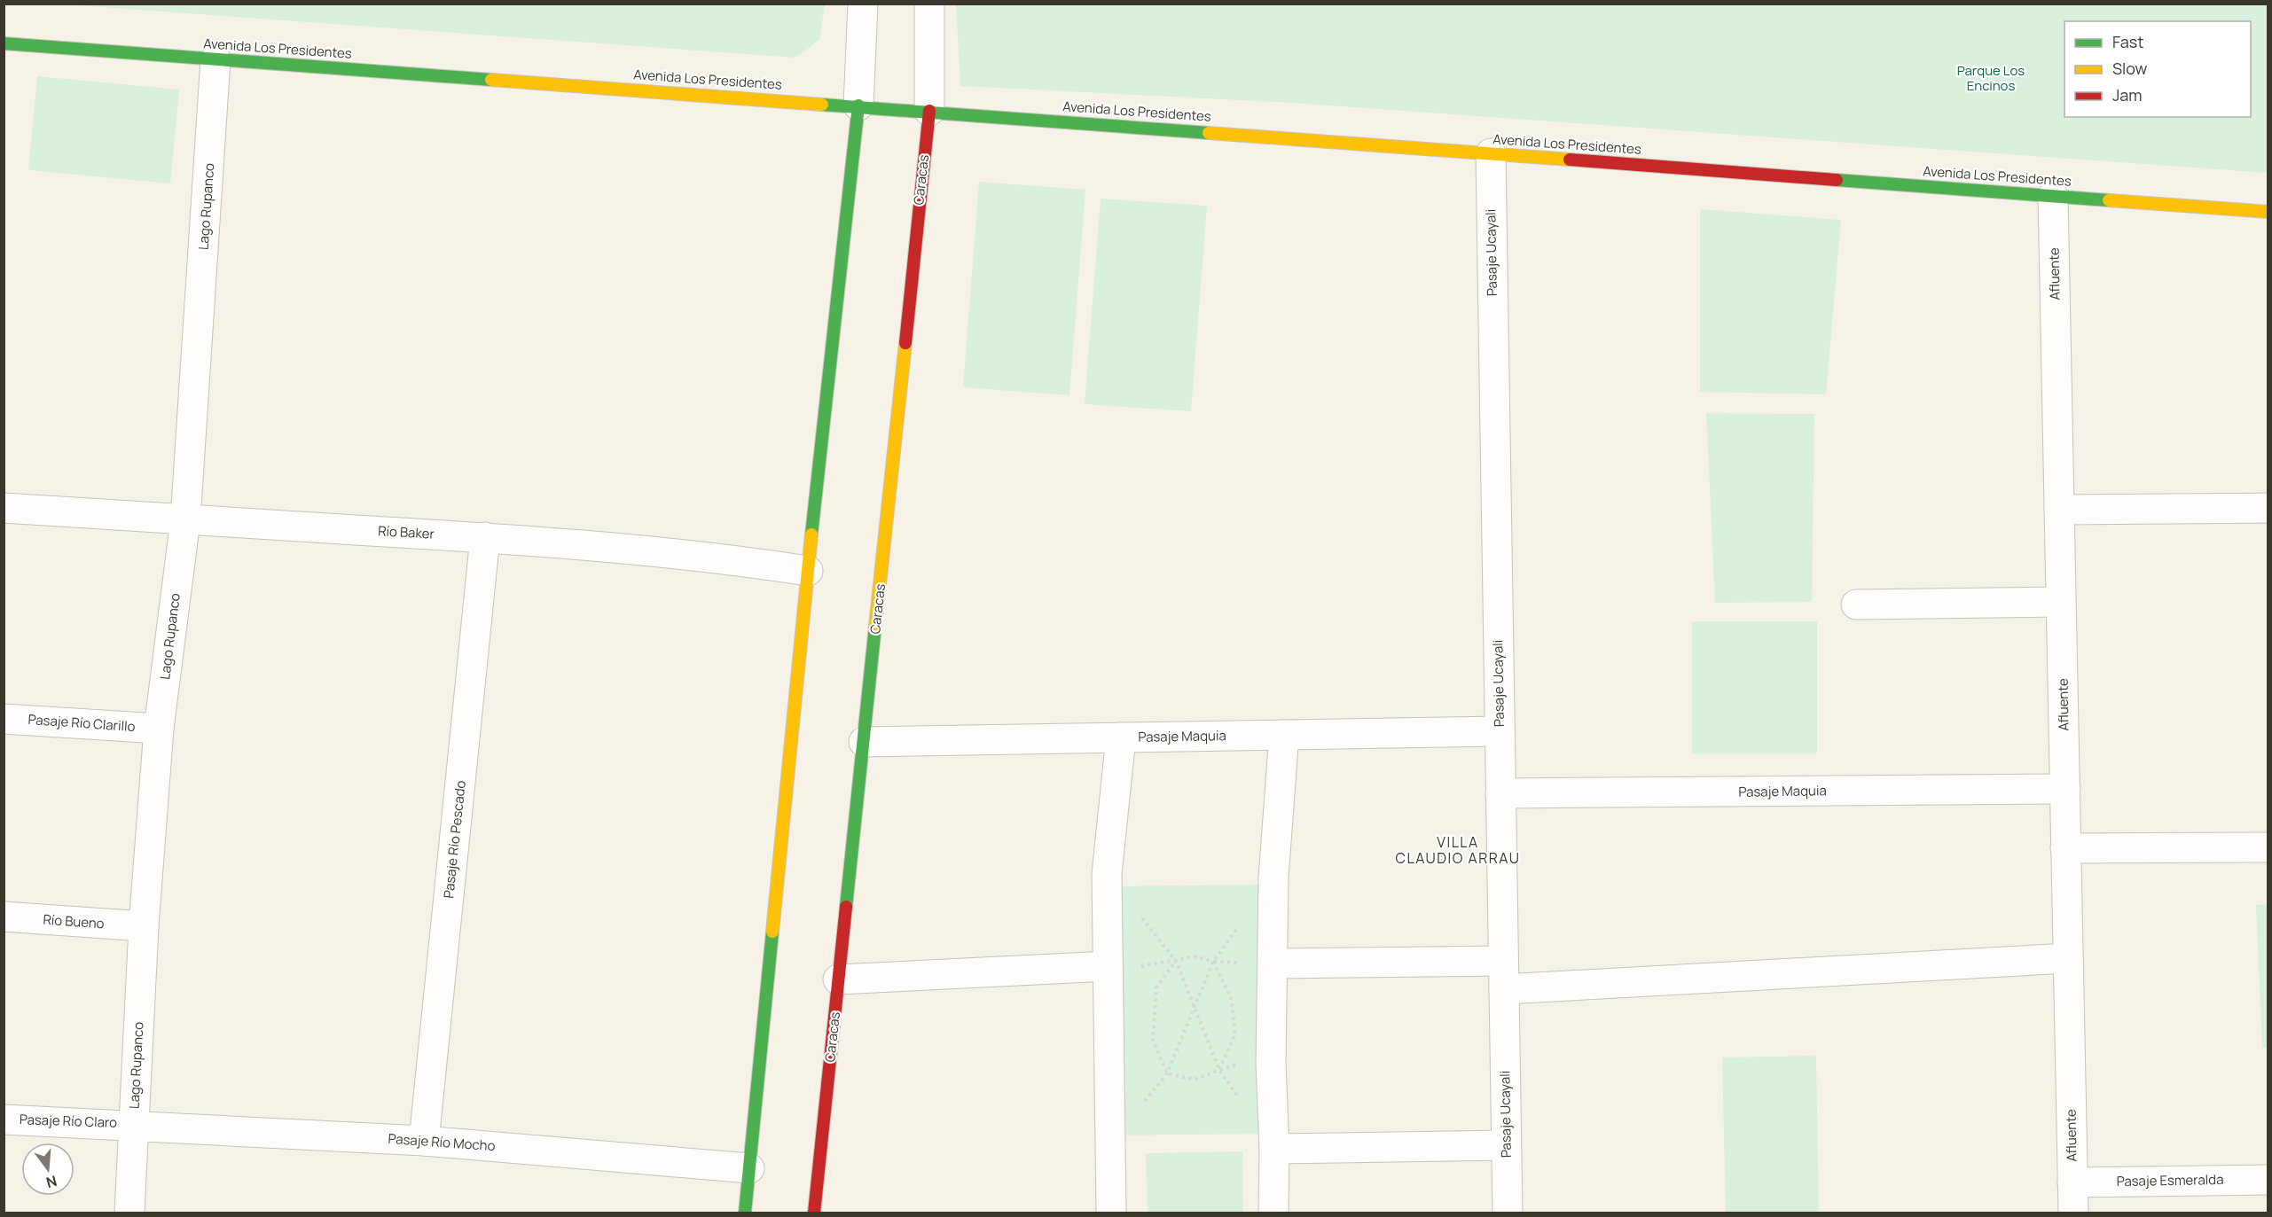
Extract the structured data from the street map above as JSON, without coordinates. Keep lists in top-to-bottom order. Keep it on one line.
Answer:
{"streets":{"street":["Avenida Los Presidentes","Caracas","Lago Rupanco","Pasaje Ucayali","Afluente","Río Baker","Pasaje Río Clarillo","Pasaje Maquia","Pasaje Río Pescado","Río Bueno","Pasaje Río Claro","Pasaje Río Mocho","Pasaje Esmeralda"]},"crossings":[["Avenida Los Presidentes","Caracas"],["Avenida Los Presidentes","Lago Rupanco"],["Avenida Los Presidentes","Pasaje Ucayali"],["Avenida Los Presidentes","Afluente"],["Caracas","Pasaje Maquia"],["Lago Rupanco","Río Baker"],["Lago Rupanco","Pasaje Río Clarillo"],["Lago Rupanco","Río Bueno"],["Lago Rupanco","Pasaje Río Claro"],["Lago Rupanco","Pasaje Río Mocho"],["Pasaje Ucayali","Pasaje Maquia"],["Afluente","Pasaje Maquia"],["Afluente","Pasaje Esmeralda"],["Río Baker","Pasaje Río Pescado"],["Pasaje Río Pescado","Pasaje Río Mocho"],["Pasaje Río Claro","Pasaje Río Mocho"]],"districts":["VILLA CLAUDIO ARRAU"],"parks":["Parque Los Encinos"],"legend":["Fast","Slow","Jam"],"north":"bottom"}
